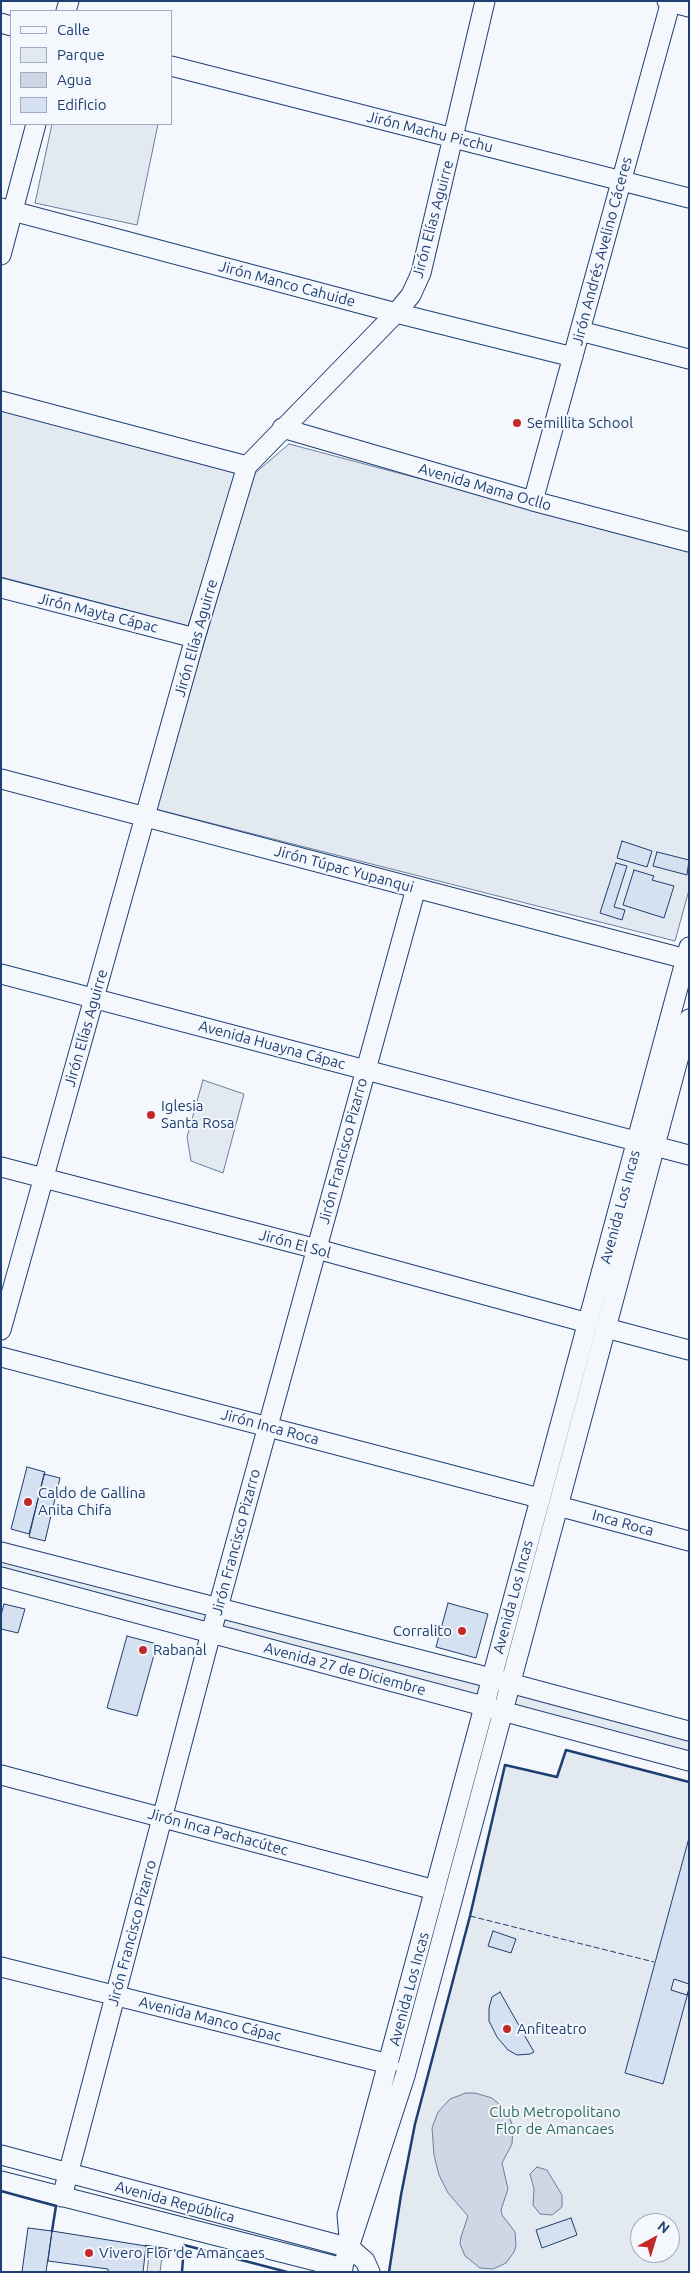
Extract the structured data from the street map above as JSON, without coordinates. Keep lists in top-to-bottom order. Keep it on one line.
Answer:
{"streets":{"street":["Jirón Machu Picchu","Jirón Elías Aguirre","Jirón Andrés Avelino Cáceres","Jirón Manco Cahuide","Avenida Mama Ocllo","Jirón Mayta Cápac","Jirón Túpac Yupanqui","Avenida Huayna Cápac","Jirón Francisco Pizarro","Avenida Los Incas","Jirón El Sol","Jirón Inca Roca","Inca Roca","Avenida 27 de Diciembre","Jirón Inca Pachacútec","Avenida Manco Cápac","Avenida República"]},"crossings":[["Jirón Machu Picchu","Jirón Elías Aguirre"],["Jirón Machu Picchu","Jirón Andrés Avelino Cáceres"],["Jirón Elías Aguirre","Jirón Manco Cahuide"],["Jirón Elías Aguirre","Avenida Mama Ocllo"],["Jirón Elías Aguirre","Jirón Mayta Cápac"],["Jirón Elías Aguirre","Jirón Túpac Yupanqui"],["Jirón Elías Aguirre","Avenida Huayna Cápac"],["Jirón Elías Aguirre","Jirón El Sol"],["Jirón Andrés Avelino Cáceres","Jirón Manco Cahuide"],["Jirón Andrés Avelino Cáceres","Avenida Mama Ocllo"],["Jirón Túpac Yupanqui","Jirón Francisco Pizarro"],["Jirón Túpac Yupanqui","Avenida Los Incas"],["Avenida Huayna Cápac","Jirón Francisco Pizarro"],["Avenida Huayna Cápac","Avenida Los Incas"],["Jirón Francisco Pizarro","Jirón El Sol"],["Jirón Francisco Pizarro","Jirón Inca Roca"],["Jirón Francisco Pizarro","Avenida 27 de Diciembre"],["Jirón Francisco Pizarro","Jirón Inca Pachacútec"],["Jirón Francisco Pizarro","Avenida Manco Cápac"],["Jirón Francisco Pizarro","Avenida República"],["Avenida Los Incas","Jirón El Sol"],["Avenida Los Incas","Jirón Inca Roca"],["Avenida Los Incas","Inca Roca"],["Avenida Los Incas","Avenida 27 de Diciembre"],["Avenida Los Incas","Jirón Inca Pachacútec"],["Avenida Los Incas","Avenida Manco Cápac"],["Avenida Los Incas","Avenida República"]],"parks":["Club Metropolitano Flor de Amancaes"],"places":["Semillita School","Iglesia Santa Rosa","Caldo de Gallina Anita Chifa","Corralito","Rabanal","Anfiteatro","Vivero Flor de Amancaes"],"legend":["Calle","Parque","Agua","Edificio"],"north":"top right"}
